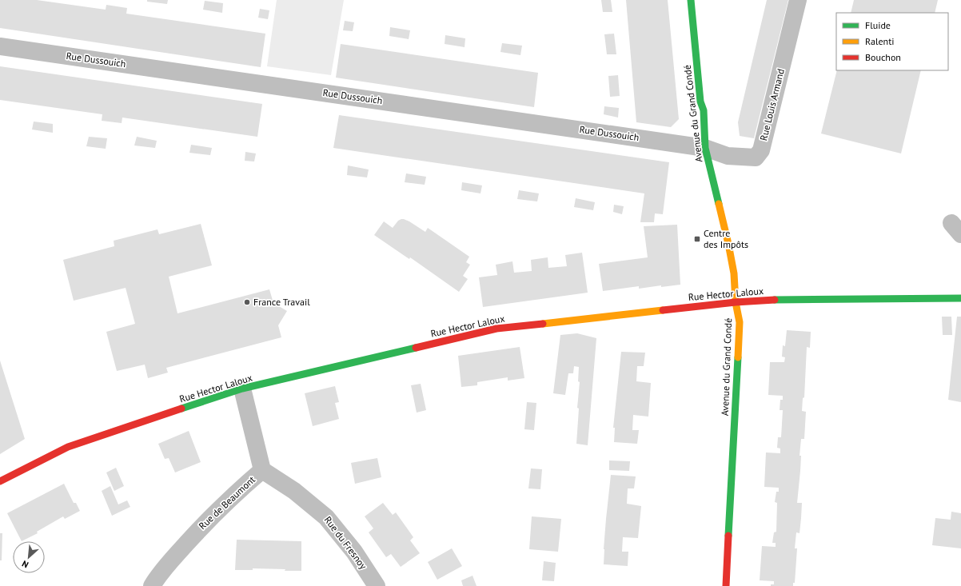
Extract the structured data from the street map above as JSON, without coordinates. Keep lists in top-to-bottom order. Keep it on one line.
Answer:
{"streets":{"street":["Rue Dussouich","Rue Louis Armand","Avenue du Grand Condé","Rue Hector Laloux","Rue de Beaumont","Rue du Fresnoy"]},"crossings":[["Rue Dussouich","Rue Louis Armand"],["Rue Dussouich","Avenue du Grand Condé"],["Rue Louis Armand","Avenue du Grand Condé"],["Avenue du Grand Condé","Rue Hector Laloux"],["Rue Hector Laloux","Rue de Beaumont"],["Rue de Beaumont","Rue du Fresnoy"]],"places":{"transit":["Centre des Impôts"],"other":["France Travail"]},"legend":["Fluide","Ralenti","Bouchon"],"north":"bottom left"}
